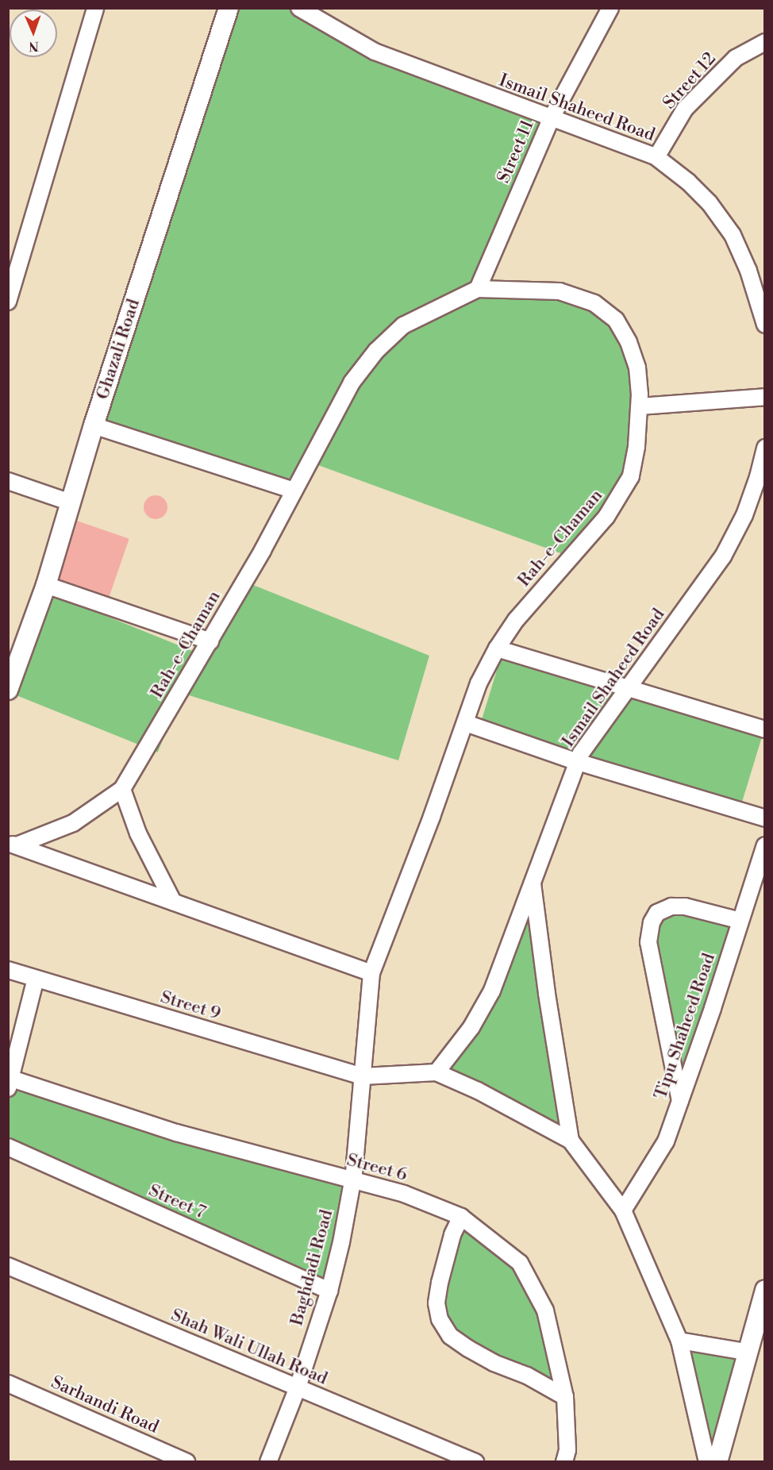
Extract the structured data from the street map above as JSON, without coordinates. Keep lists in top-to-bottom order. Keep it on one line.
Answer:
{"streets":{"main road":["Ghazali Road"],"street":["Street 12","Ismail Shaheed Road","Street 11","Rah-e-Chaman","Street 9","Tipu Shaheed Road","Street 6","Street 7","Baghdadi Road","Shah Wali Ullah Road","Sarhandi Road"]},"crossings":[["Street 12","Ismail Shaheed Road"],["Ismail Shaheed Road","Street 11"],["Street 11","Rah-e-Chaman"],["Rah-e-Chaman","Street 9"],["Rah-e-Chaman","Baghdadi Road"],["Street 9","Baghdadi Road"],["Street 6","Baghdadi Road"],["Street 7","Baghdadi Road"],["Baghdadi Road","Shah Wali Ullah Road"]],"north":"bottom"}
